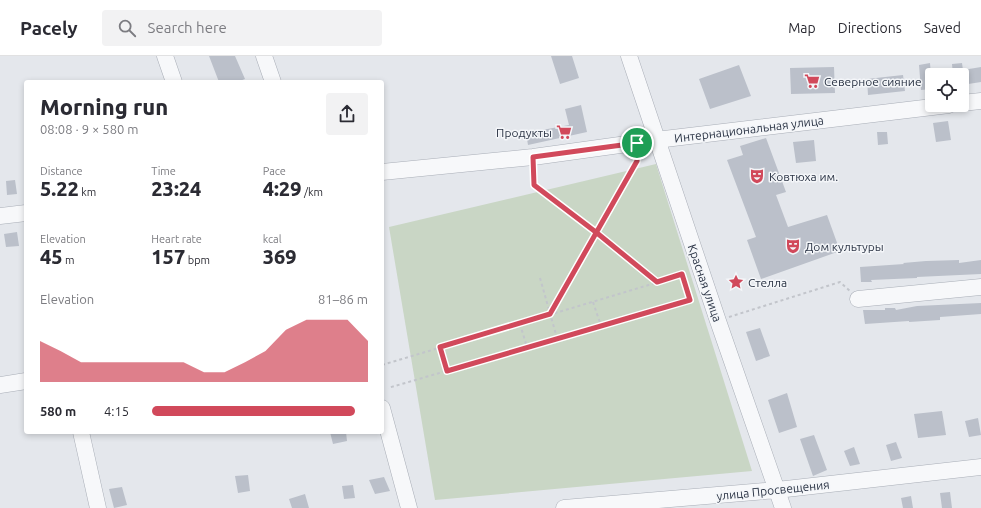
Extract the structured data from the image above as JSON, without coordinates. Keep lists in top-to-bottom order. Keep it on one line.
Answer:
{"streets":{"street":["Интернациональная улица","Красная улица","улица Просвещения"]},"crossings":[["Интернациональная улица","Красная улица"],["Красная улица","улица Просвещения"]],"places":{"supermarket":["Северное сияние","Продукты"],"theatre":["Ковтюха им.","Дом культуры"],"place":["Стелла"]},"page":{"header":"Pacely","search":"Search here","nav":["Map","Directions","Saved"],"heading":["Morning run","08:08 · 9 × 580 m"],"stats":[["Distance","5.22 km"],["Time","23:24"],["Pace","4:29 /km"],["Elevation","45 m"],["Heart rate","157 bpm"],["kcal","369"]],"chart":["Elevation","81–86 m"],"list":[{"name":"580 m","note":"4:15"}]}}
